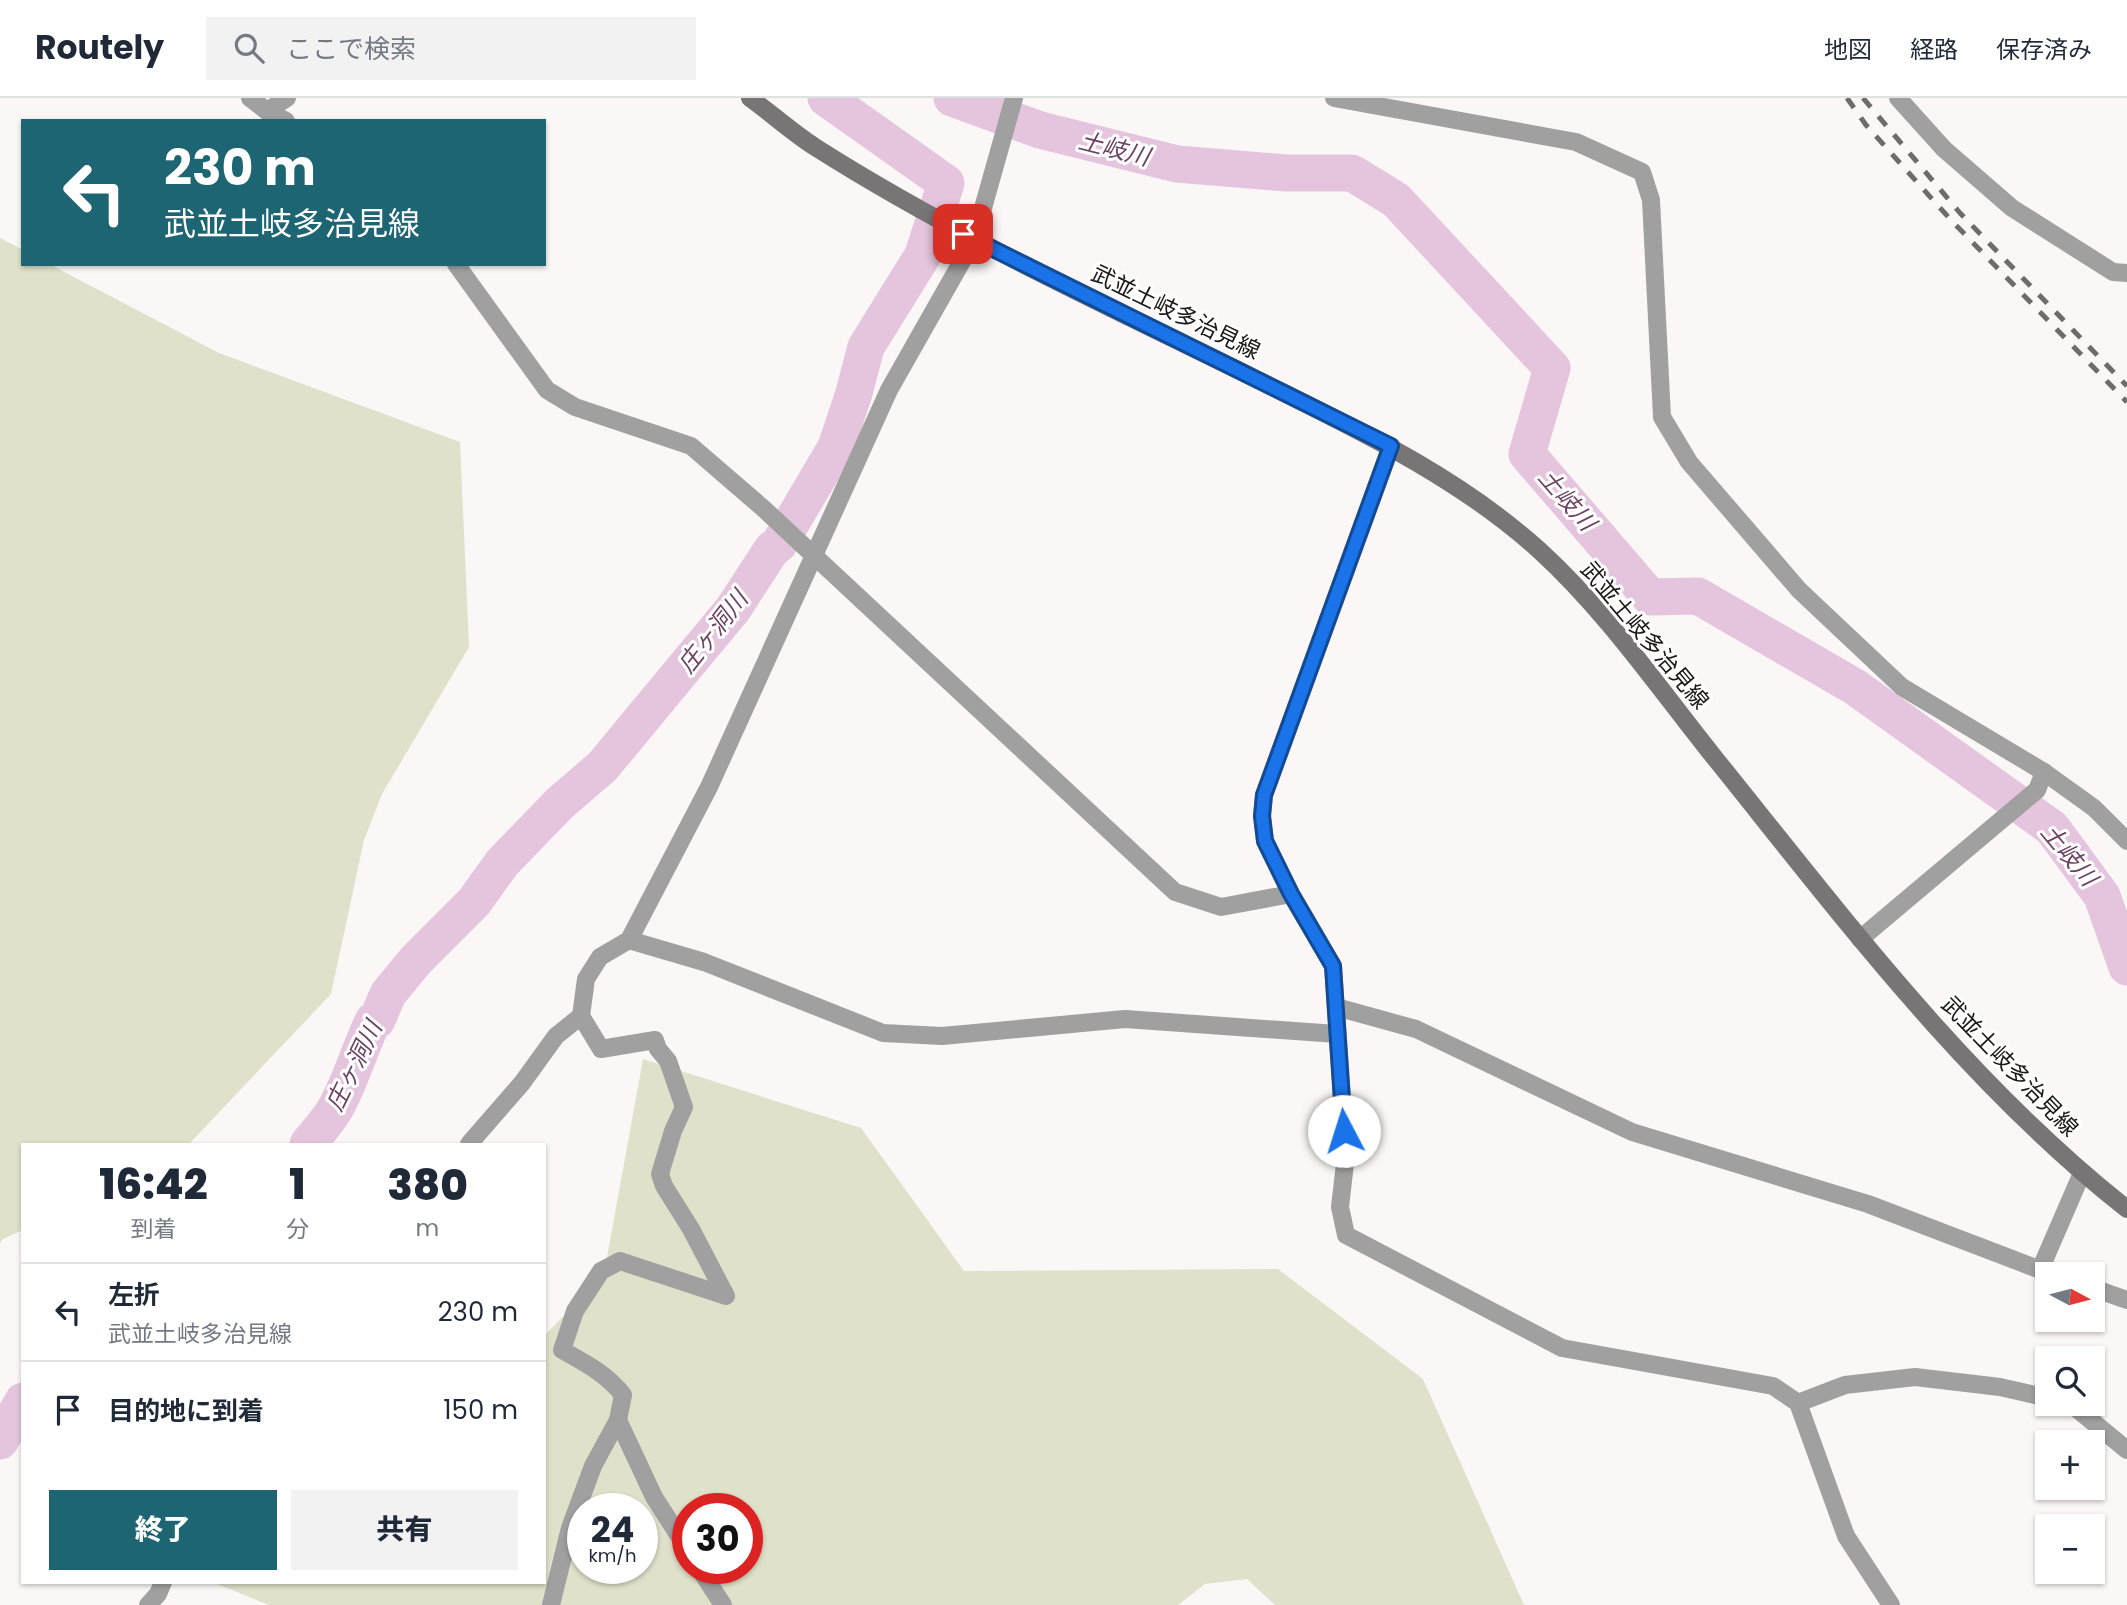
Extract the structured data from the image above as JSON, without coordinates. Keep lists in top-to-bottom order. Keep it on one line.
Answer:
{"streets":{"main road":["武並土岐多治見線"]},"water":["土岐川","庄ヶ洞川"],"north":"right","page":{"header":"Routely","search":"ここで検索","nav":["地図","経路","保存済み"],"turn":["230 m","武並土岐多治見線"],"eta":["16:42","到着","1","分","380","m"],"map_buttons":["+","−"],"list":[{"name":"左折","note":"武並土岐多治見線","value":"230 m"},{"name":"目的地に到着","value":"150 m"}],"buttons":["終了","共有"],"speed":"24 km/h","limit":"30"}}
